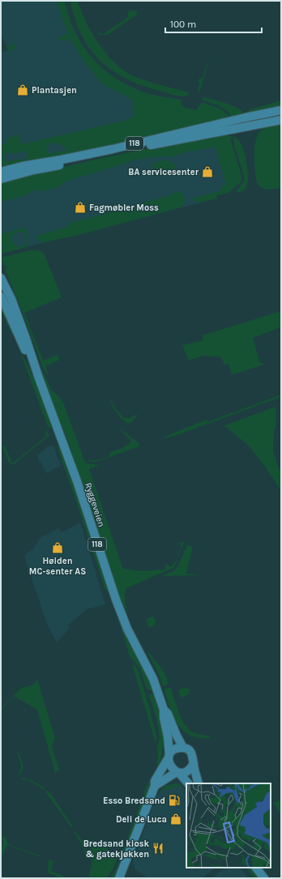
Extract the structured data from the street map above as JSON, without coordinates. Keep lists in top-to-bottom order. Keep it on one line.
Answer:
{"streets":{"main road":["118","Ryggeveien"]},"crossings":[["118","Ryggeveien"]],"places":{"shop":["Plantasjen","BA servicesenter","Fagmøbler Moss","Høiden MC-senter AS","Deli de Luca"],"fuel station":["Esso Bredsand"],"restaurant":["Bredsand kiosk & gatekjøkken"]},"scale_bar":"100 m"}
